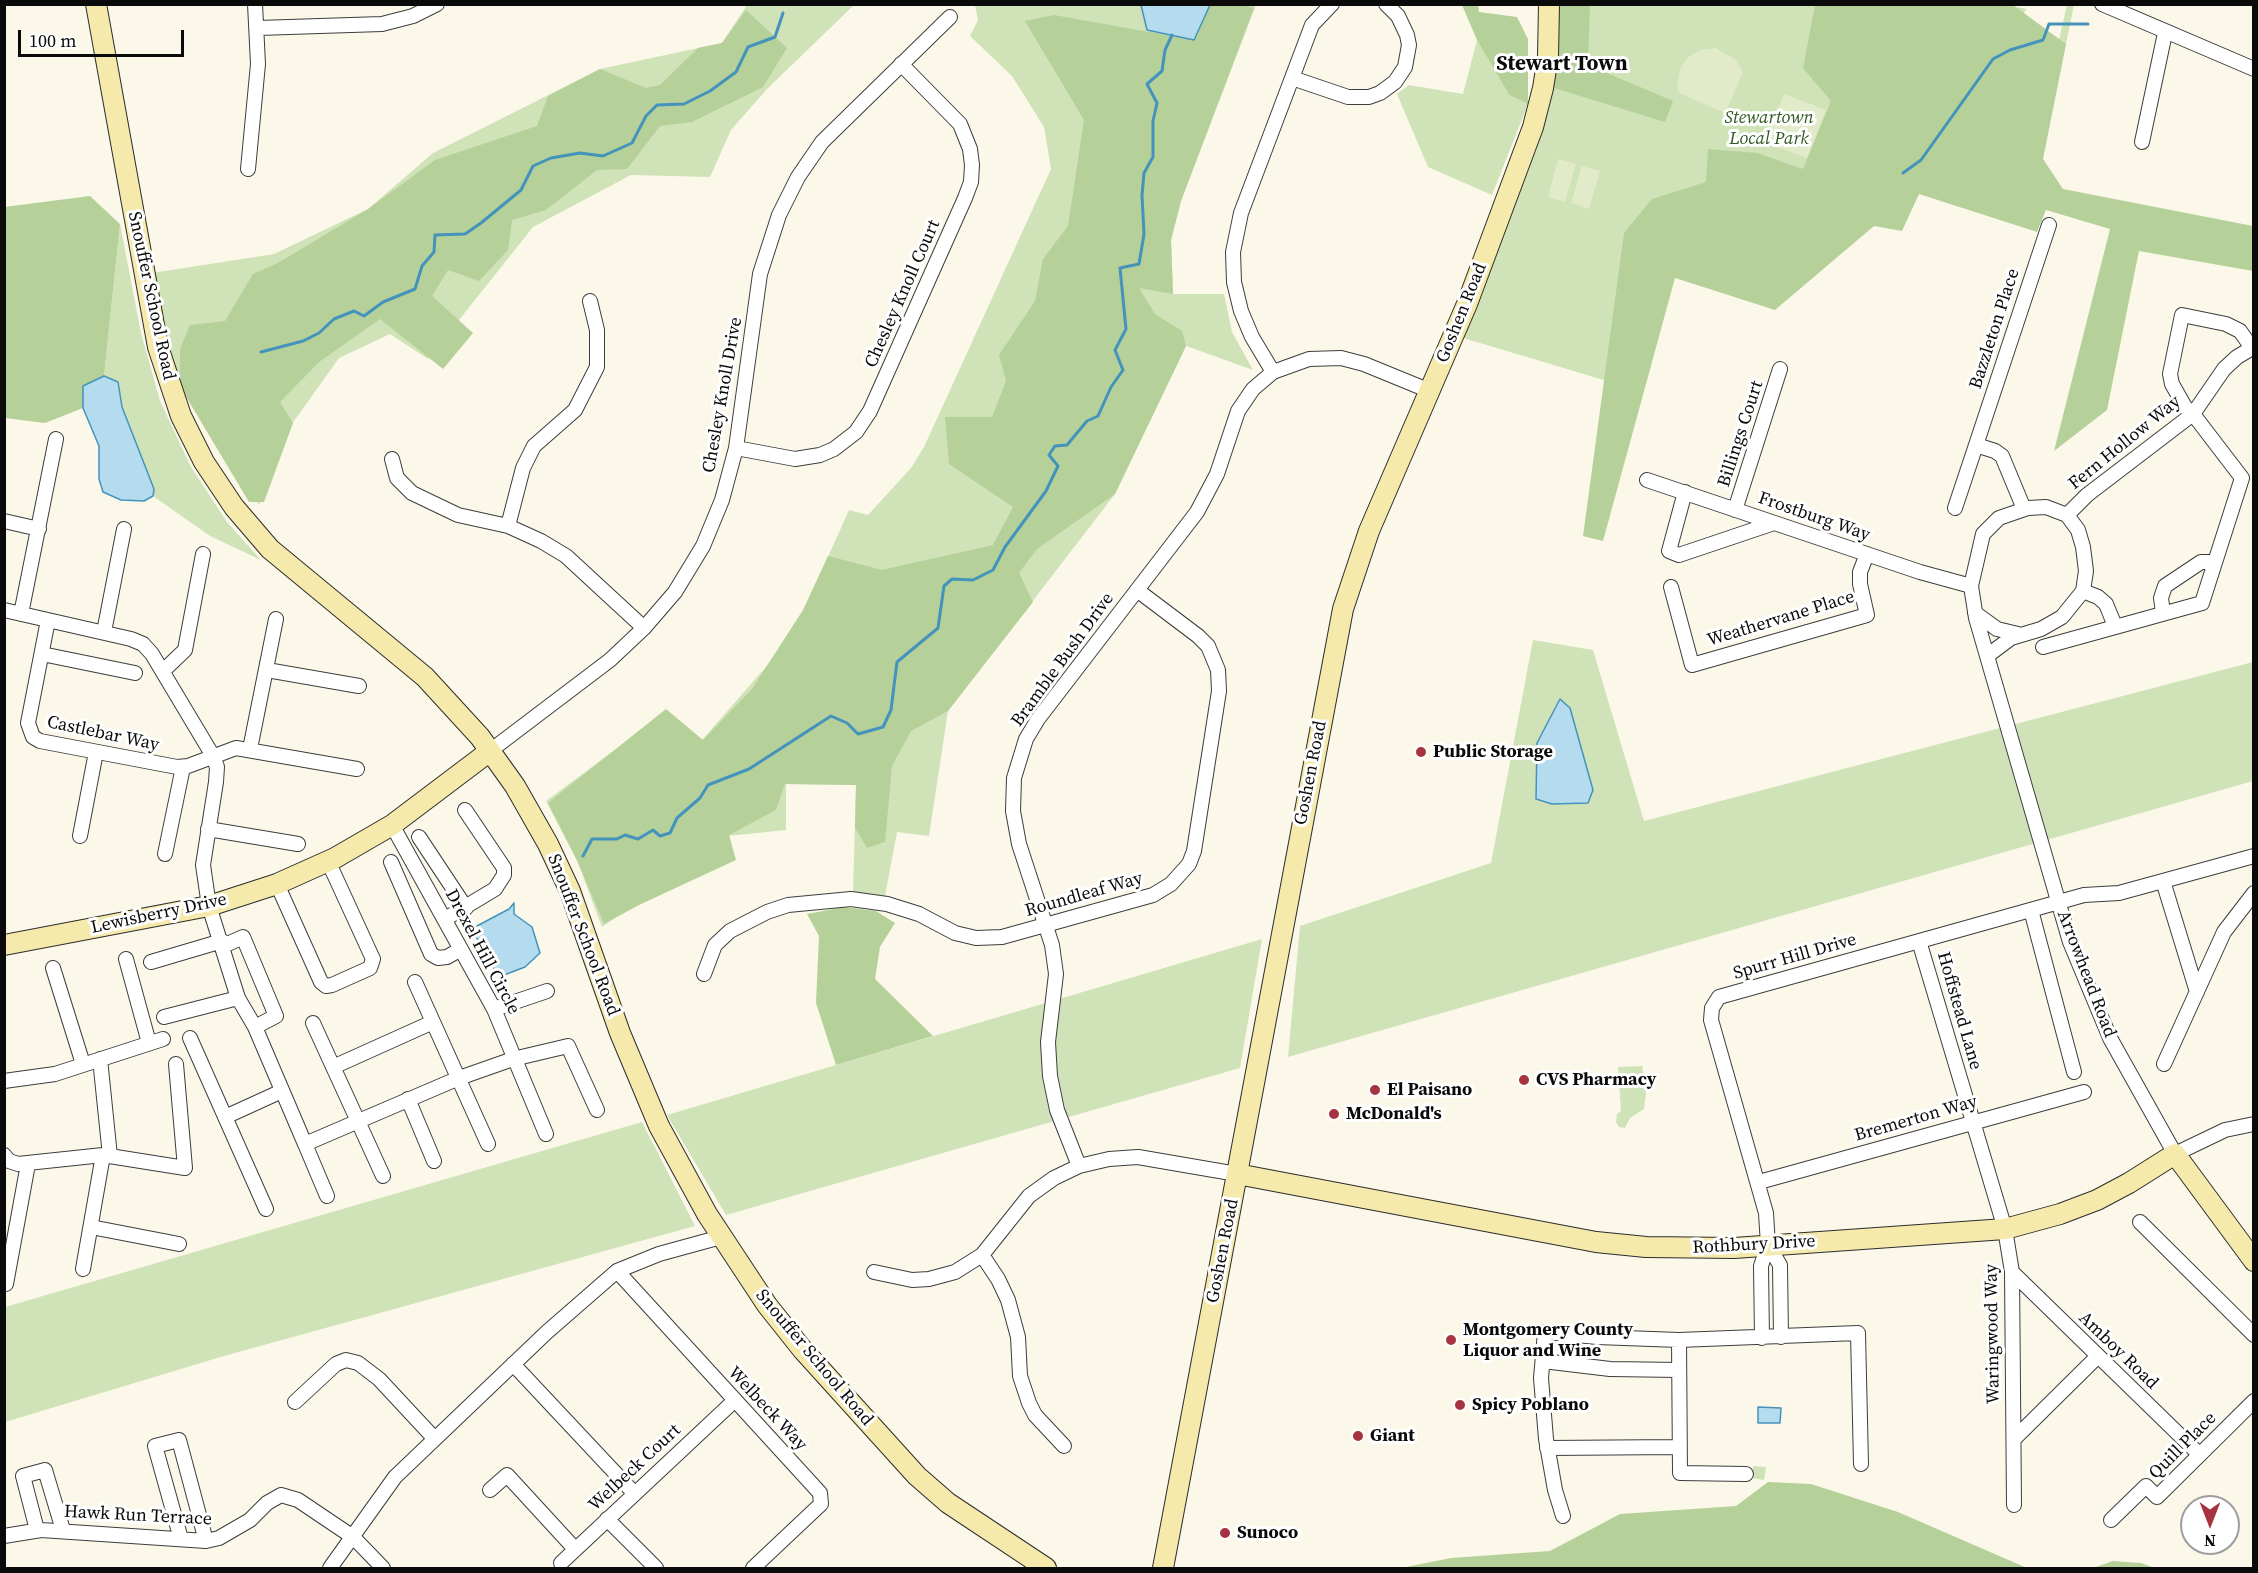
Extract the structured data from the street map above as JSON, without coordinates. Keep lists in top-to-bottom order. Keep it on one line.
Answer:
{"streets":{"street":["Chesley Knoll Court","Snouffer School Road","Goshen Road","Bazzleton Place","Chesley Knoll Drive","Billings Court","Fern Hollow Way","Frostburg Way","Weathervane Place","Bramble Bush Drive","Castlebar Way","Roundleaf Way","Lewisberry Drive","Drexel Hill Circle","Spurr Hill Drive","Arrowhead Road","Hoffstead Lane","Bremerton Way","Rothbury Drive","Waringwood Way","Amboy Road","Welbeck Way","Quill Place","Welbeck Court","Hawk Run Terrace"]},"crossings":[["Chesley Knoll Court","Chesley Knoll Drive"],["Snouffer School Road","Chesley Knoll Drive"],["Snouffer School Road","Lewisberry Drive"],["Goshen Road","Bramble Bush Drive"],["Goshen Road","Rothbury Drive"],["Chesley Knoll Drive","Lewisberry Drive"],["Billings Court","Frostburg Way"],["Fern Hollow Way","Frostburg Way"],["Fern Hollow Way","Arrowhead Road"],["Frostburg Way","Weathervane Place"],["Frostburg Way","Arrowhead Road"],["Bramble Bush Drive","Roundleaf Way"],["Lewisberry Drive","Drexel Hill Circle"],["Spurr Hill Drive","Arrowhead Road"],["Spurr Hill Drive","Hoffstead Lane"],["Spurr Hill Drive","Bremerton Way"],["Spurr Hill Drive","Rothbury Drive"],["Arrowhead Road","Rothbury Drive"],["Hoffstead Lane","Bremerton Way"],["Hoffstead Lane","Rothbury Drive"],["Hoffstead Lane","Waringwood Way"],["Rothbury Drive","Waringwood Way"],["Waringwood Way","Amboy Road"],["Amboy Road","Quill Place"],["Welbeck Way","Welbeck Court"]],"districts":["Stewart Town"],"parks":["Stewartown Local Park"],"places":["Public Storage","CVS Pharmacy","El Paisano","McDonald's","Montgomery County Liquor and Wine","Spicy Poblano","Giant","Sunoco"],"scale_bar":"100 m","north":"bottom"}
